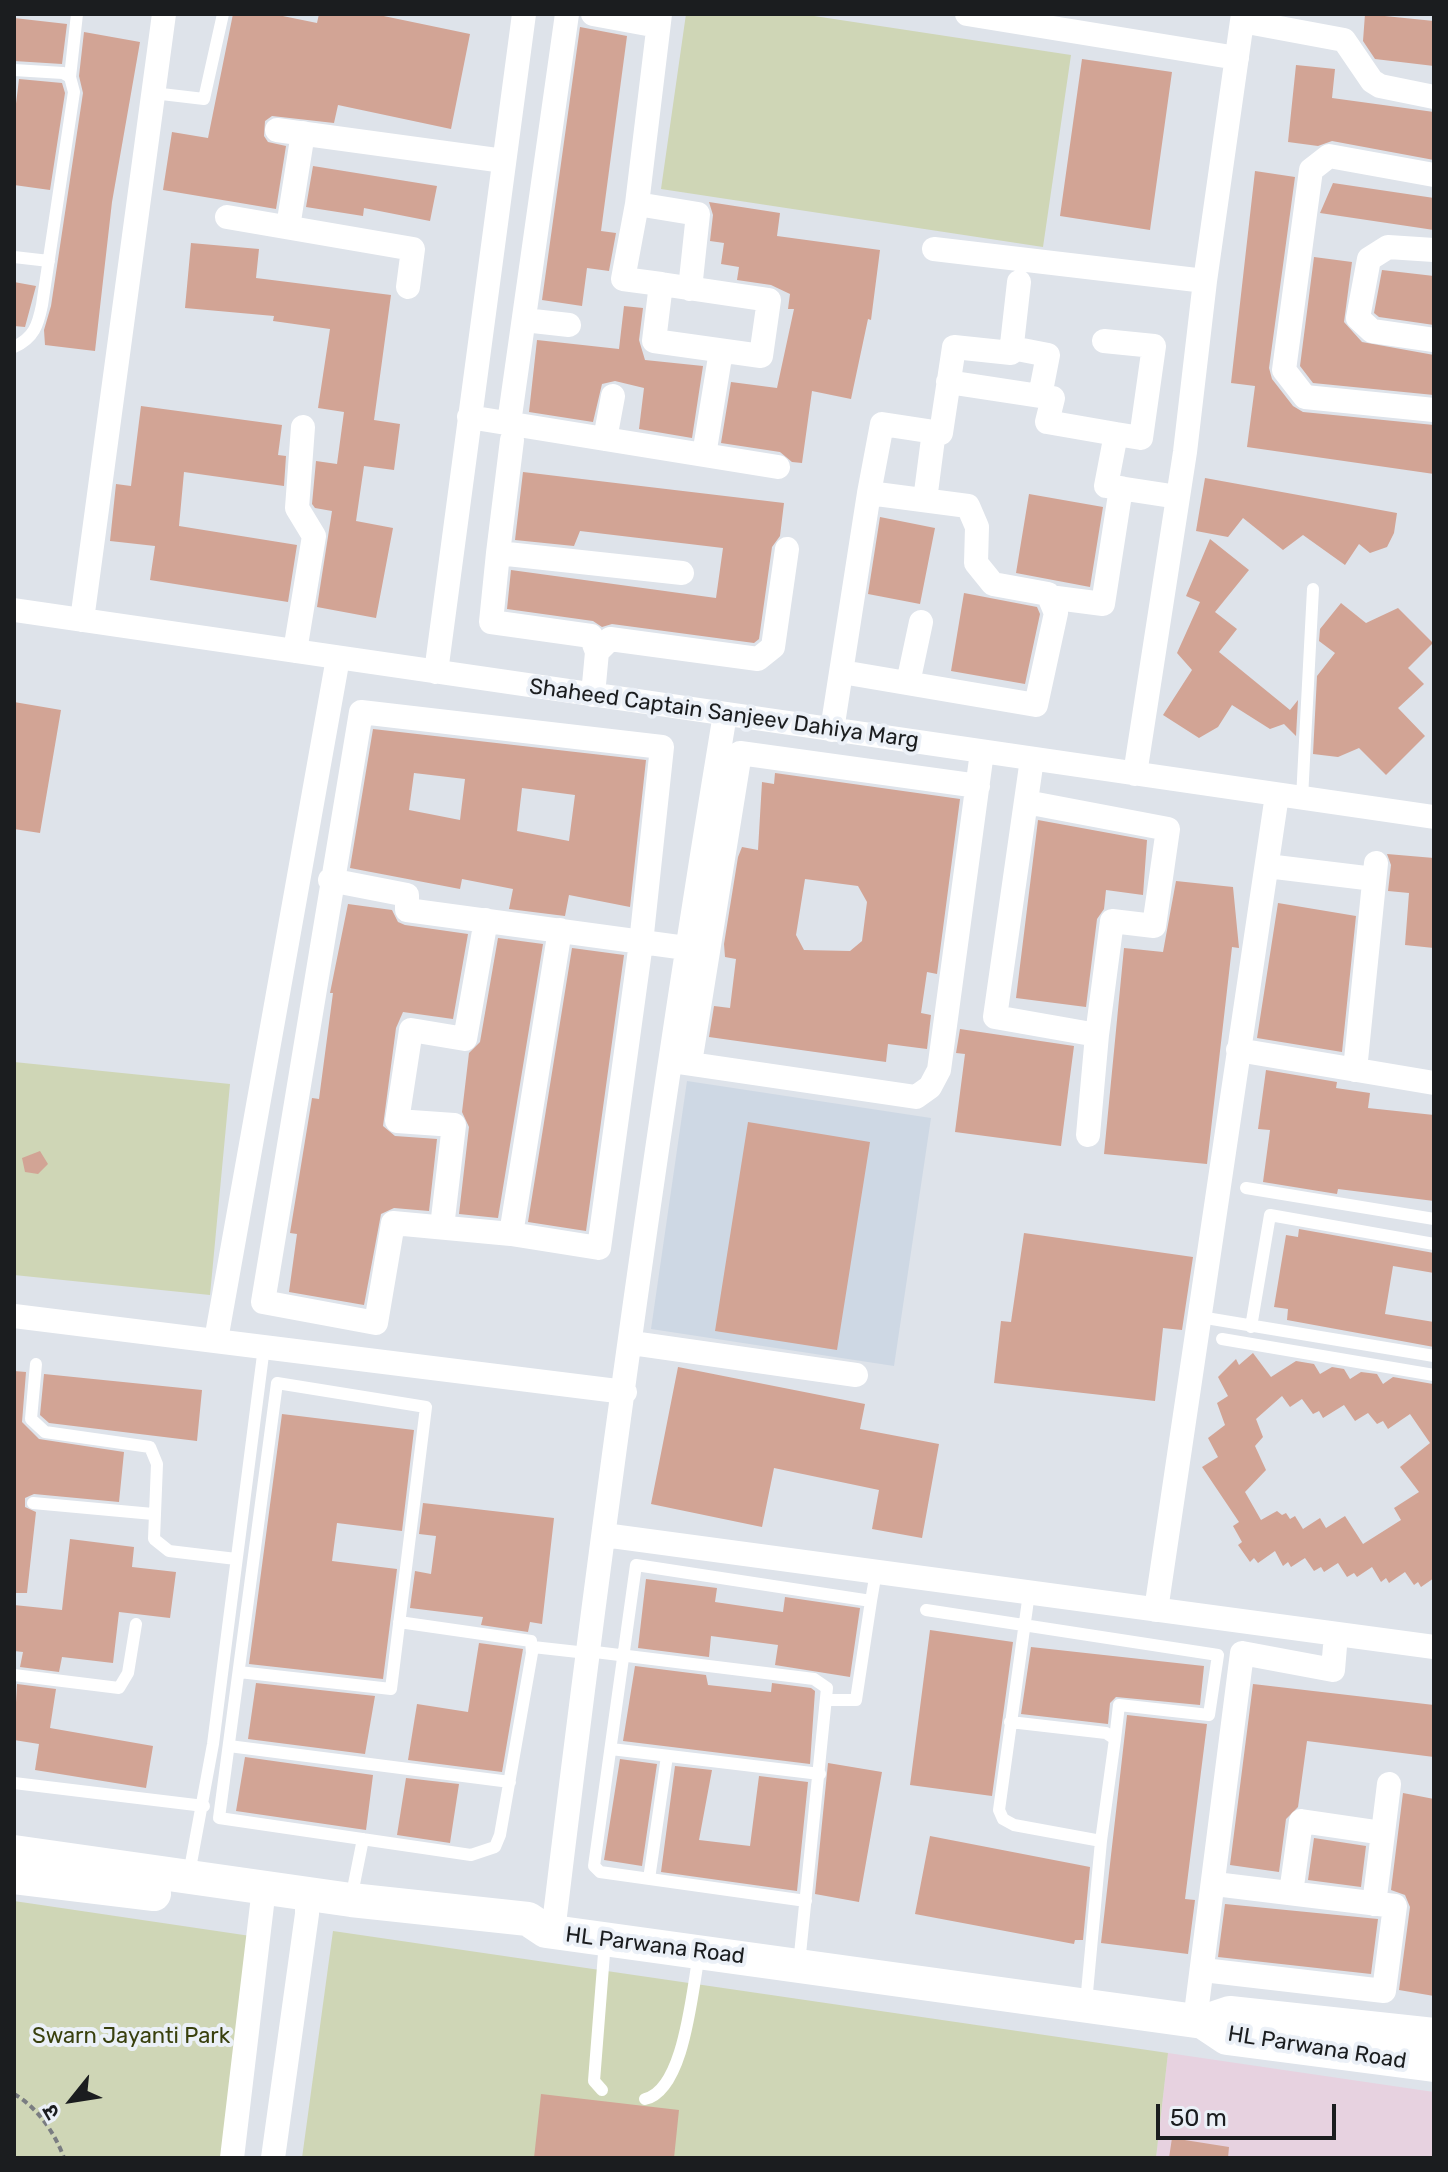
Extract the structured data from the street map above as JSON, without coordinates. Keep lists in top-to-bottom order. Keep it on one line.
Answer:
{"streets":{"street":["Shaheed Captain Sanjeev Dahiya Marg","HL Parwana Road"]},"parks":["Swarn Jayanti Park"],"scale_bar":"50 m","north":"bottom left"}
